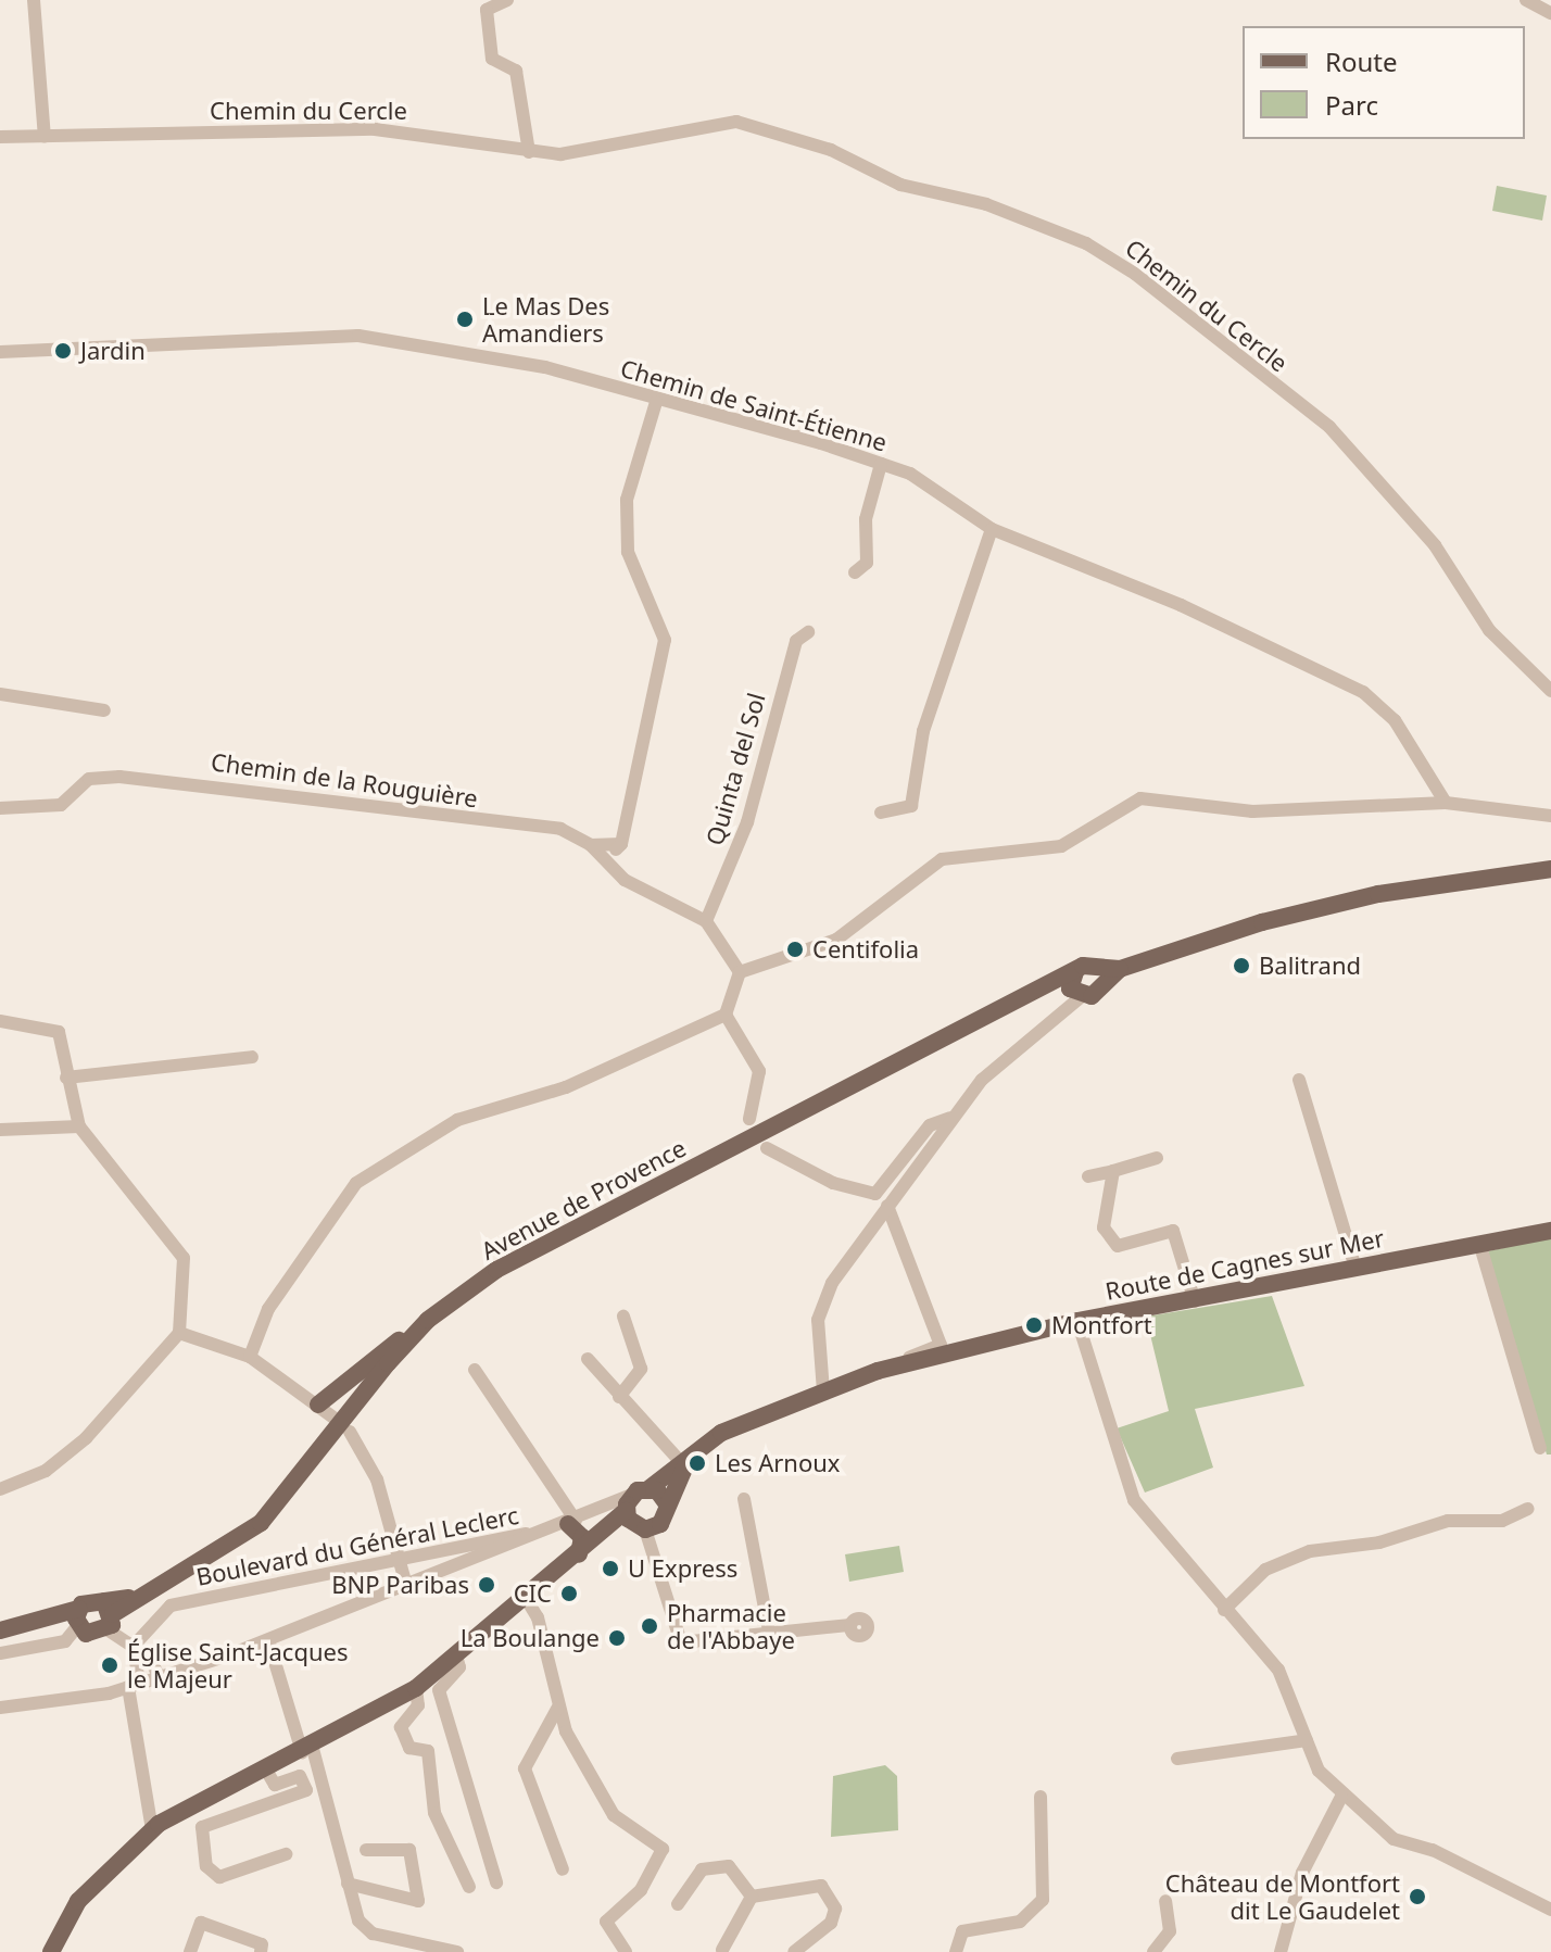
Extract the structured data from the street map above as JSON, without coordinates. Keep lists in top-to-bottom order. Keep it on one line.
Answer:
{"streets":{"main road":["Avenue de Provence","Route de Cagnes sur Mer"],"street":["Chemin du Cercle","Chemin de Saint-Étienne","Quinta del Sol","Chemin de la Rouguière","Boulevard du Général Leclerc"]},"crossings":[["Quinta del Sol","Chemin de la Rouguière"],["Route de Cagnes sur Mer","Boulevard du Général Leclerc"]],"places":["Le Mas Des Amandiers","Jardin","Centifolia","Balitrand","Montfort","Les Arnoux","U Express","BNP Paribas","CIC","Pharmacie de l'Abbaye","La Boulange","Église Saint-Jacques le Majeur","Château de Montfort dit Le Gaudelet"],"legend":["Route","Parc"]}
